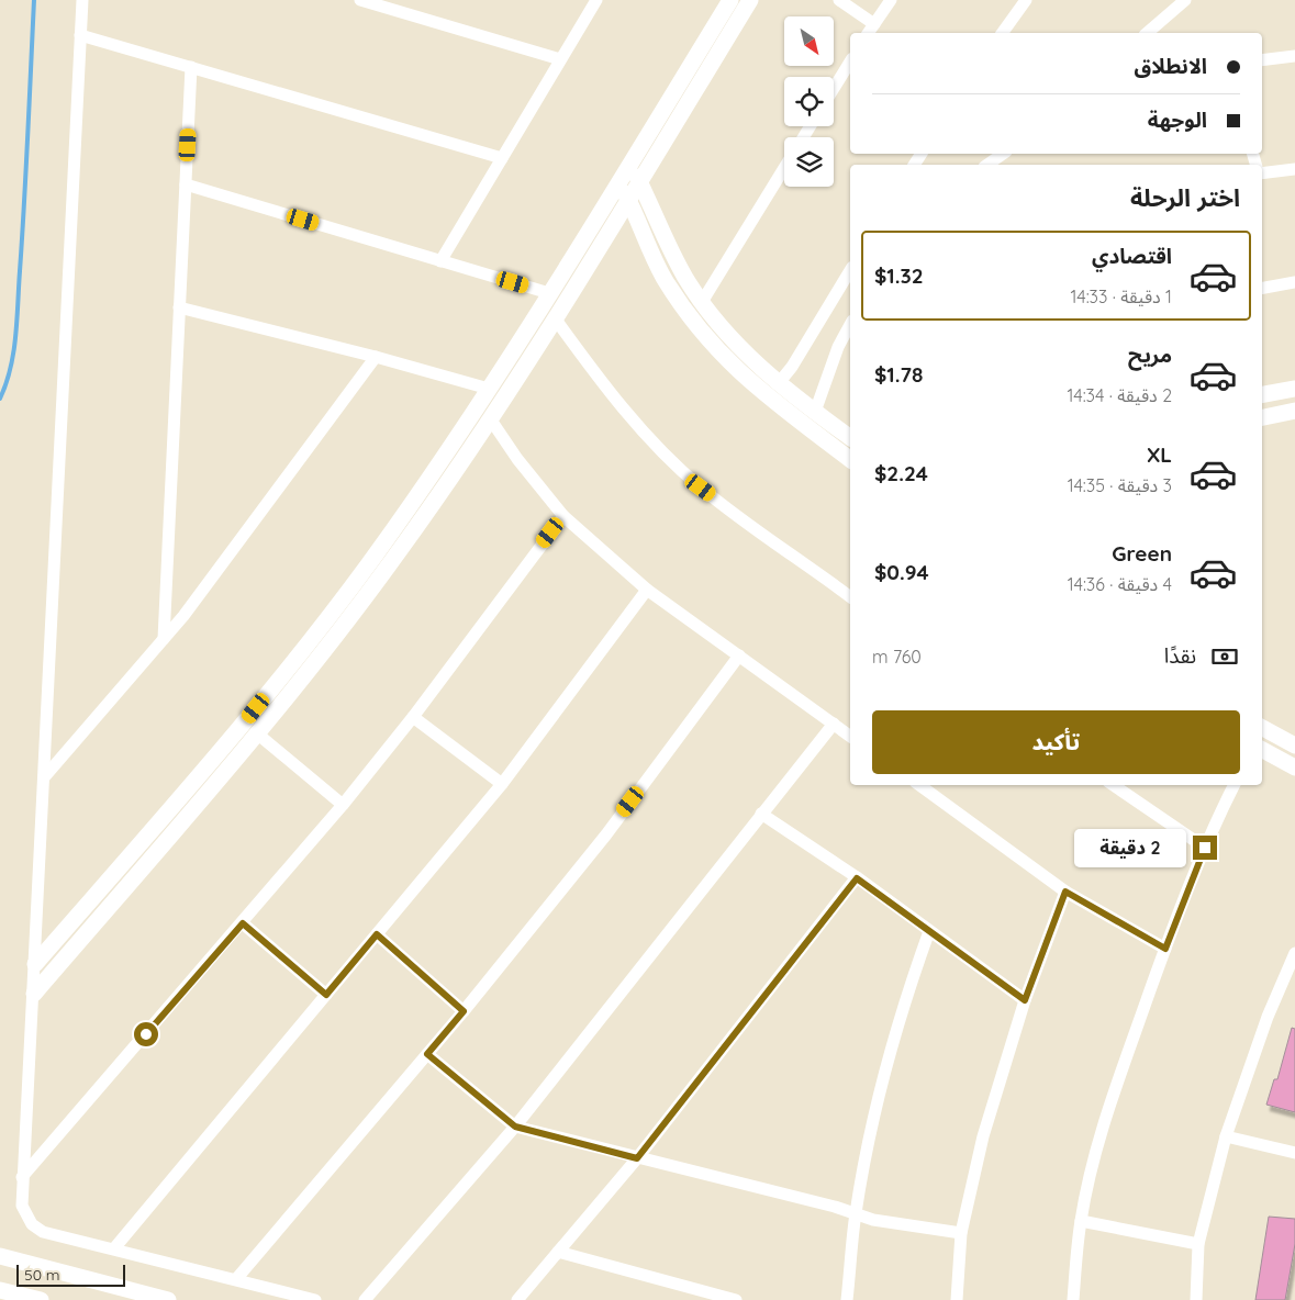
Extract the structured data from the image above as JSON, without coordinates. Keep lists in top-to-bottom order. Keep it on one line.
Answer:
{"scale_bar":"50 m","north":"bottom right","page":{"banner":["الانطلاق","الوجهة"],"heading":"اختر الرحلة","list":[{"name":"اقتصادي","note":"1 دقيقة · 14:33","value":"$1.32"},{"name":"مريح","note":"2 دقيقة · 14:34","value":"$1.78"},{"name":"XL","note":"3 دقيقة · 14:35","value":"$2.24"},{"name":"Green","note":"4 دقيقة · 14:36","value":"$0.94"}],"pay":["نقدًا","760 m"],"buttons":"تأكيد","bubble":"2 دقيقة","scale":"50 m"}}
